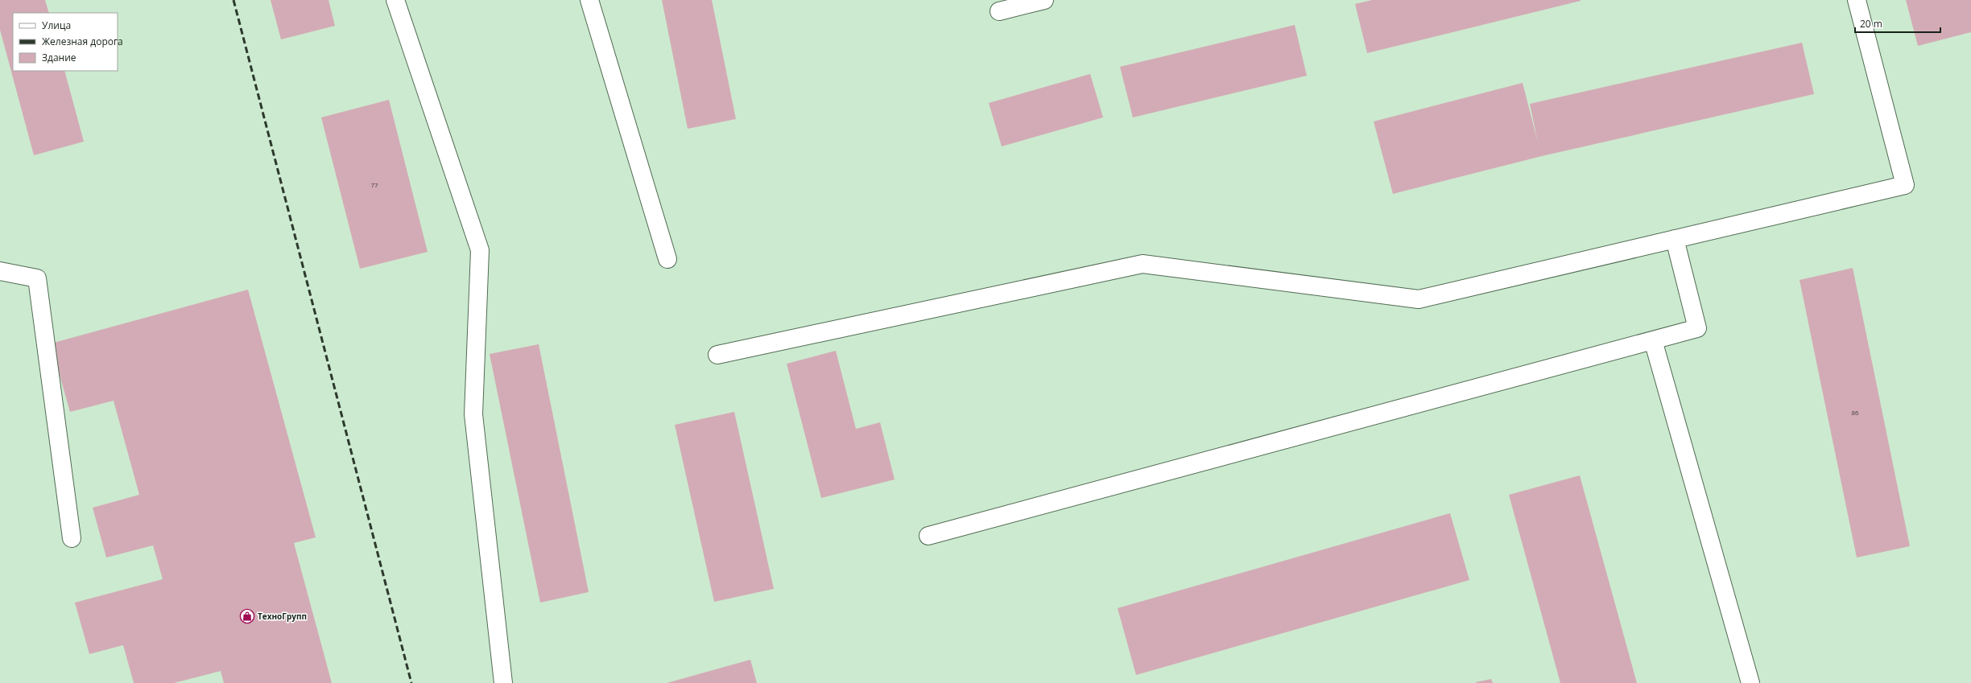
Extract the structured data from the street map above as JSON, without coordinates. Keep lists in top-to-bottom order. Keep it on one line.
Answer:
{"places":{"shop":["ТехноГрупп"]},"house_numbers":["77","86"],"legend":["Улица","Железная дорога","Здание"],"scale_bar":"20 m"}
